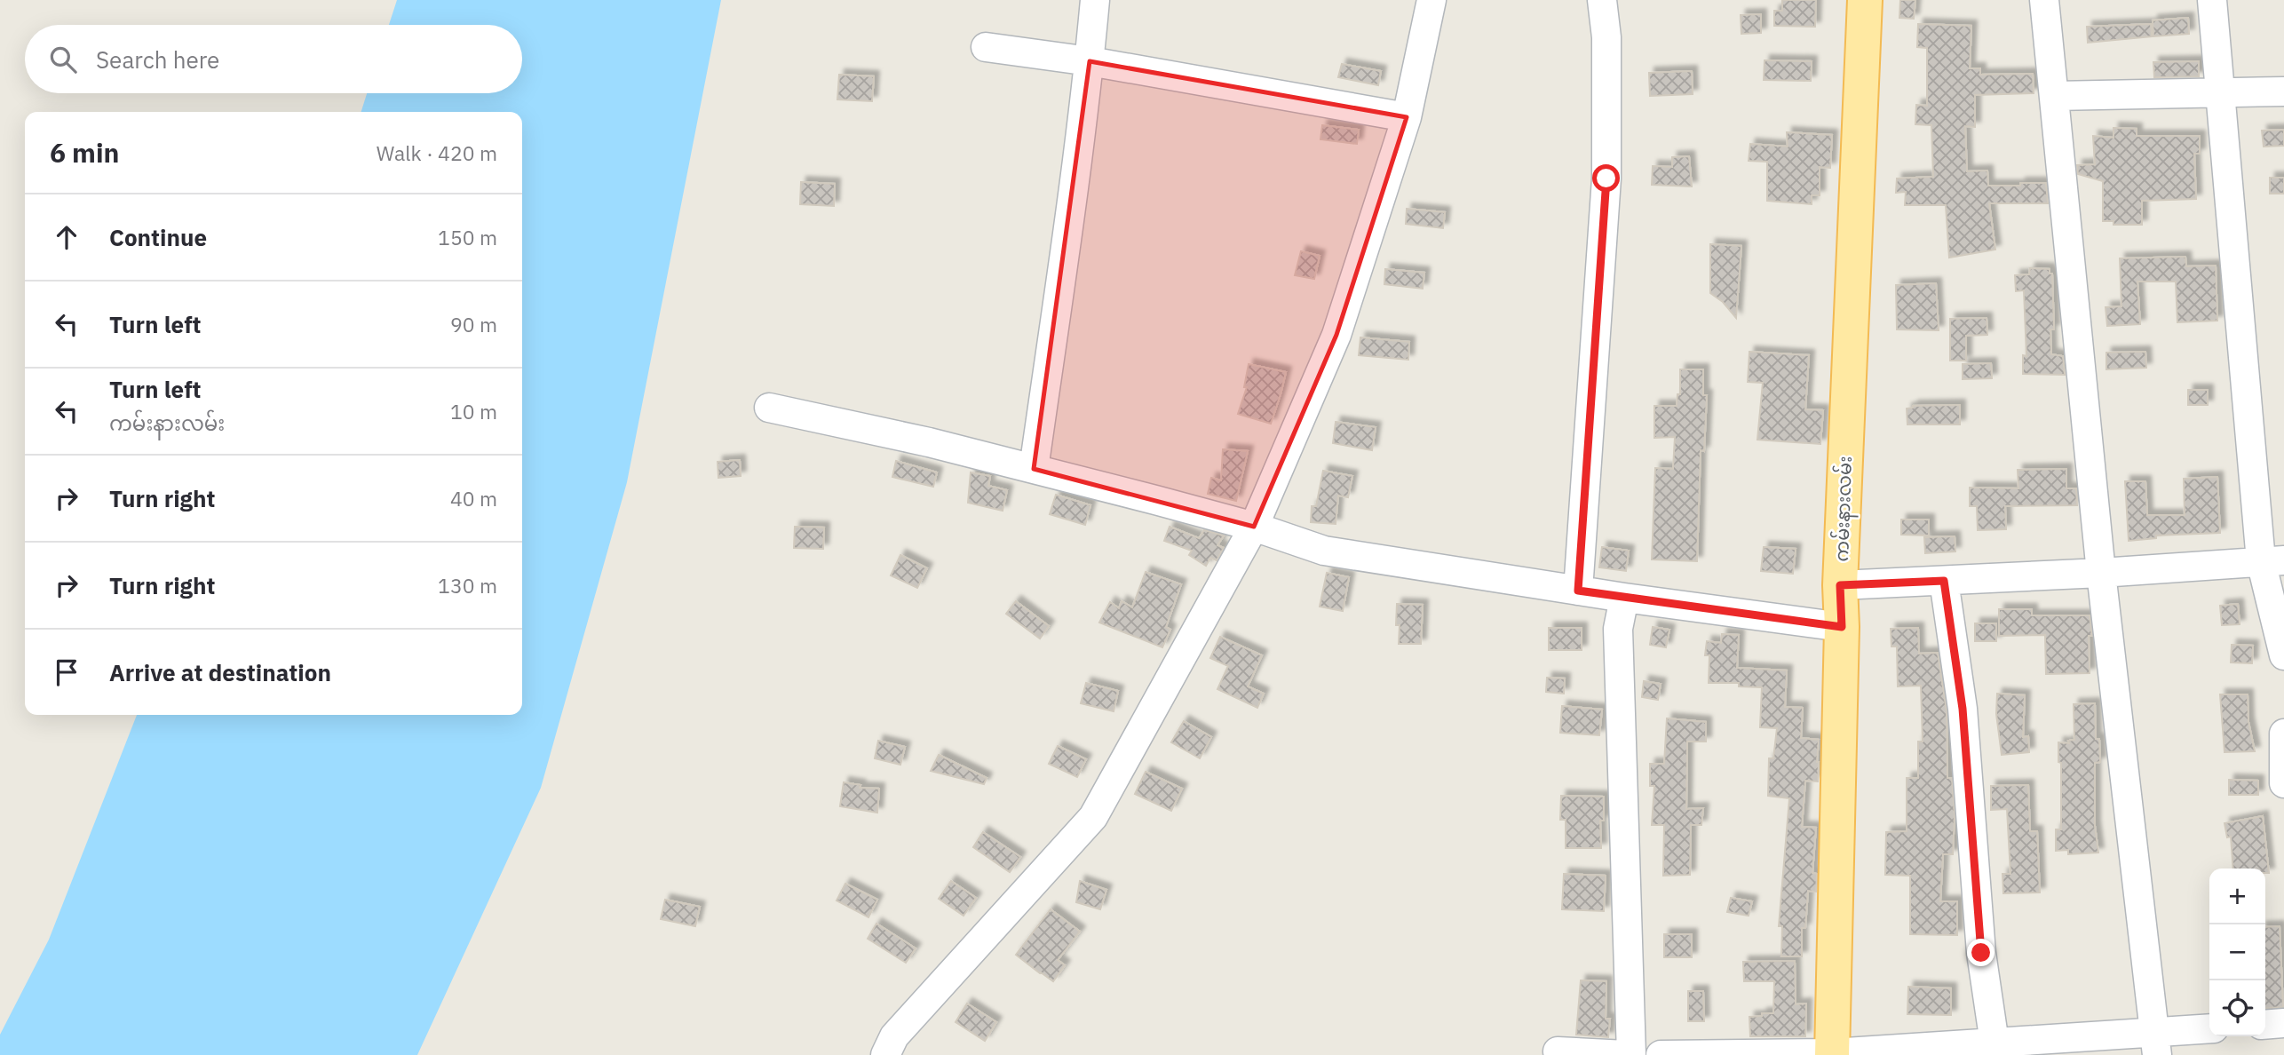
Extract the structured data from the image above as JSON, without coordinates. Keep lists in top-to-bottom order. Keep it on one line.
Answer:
{"streets":{"main road":["ကမ်းနားလမ်း"]},"page":{"search":"Search here","heading":["6 min","Walk · 420 m"],"list":[["Continue","150 m"],["Turn left","90 m"],["Turn left","ကမ်းနားလမ်း","10 m"],["Turn right","40 m"],["Turn right","130 m"],"Arrive at destination"],"map_buttons":["+","−"]}}
